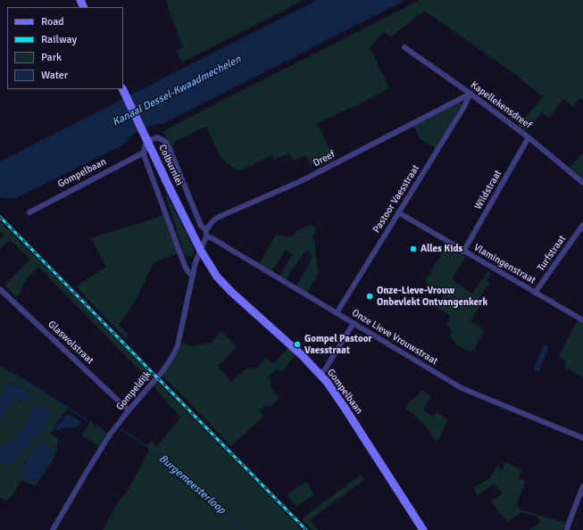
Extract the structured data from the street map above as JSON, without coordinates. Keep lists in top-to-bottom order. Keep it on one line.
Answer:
{"streets":{"street":["Kapellekensdreef","Dreef","Colburnlei","Gompelbaan","Wildstraat","Pastoor Vaesstraat","Turfstraat","Vlamingenstraat","Onze Lieve Vrouwstraat","Glaswolstraat","Gompeldijk"]},"crossings":[["Kapellekensdreef","Dreef"],["Kapellekensdreef","Wildstraat"],["Kapellekensdreef","Pastoor Vaesstraat"],["Dreef","Colburnlei"],["Dreef","Gompelbaan"],["Dreef","Pastoor Vaesstraat"],["Dreef","Onze Lieve Vrouwstraat"],["Dreef","Gompeldijk"],["Colburnlei","Gompelbaan"],["Colburnlei","Gompeldijk"],["Gompelbaan","Onze Lieve Vrouwstraat"],["Gompelbaan","Gompeldijk"],["Wildstraat","Vlamingenstraat"],["Pastoor Vaesstraat","Vlamingenstraat"],["Pastoor Vaesstraat","Onze Lieve Vrouwstraat"],["Turfstraat","Vlamingenstraat"],["Glaswolstraat","Gompeldijk"]],"water":["Kanaal Dessel-Kwaadmechelen","Burgemeesterloop"],"places":["Alles Kids","Onze-Lieve-Vrouw Onbevlekt Ontvangenkerk","Gompel Pastoor Vaesstraat"],"legend":["Road","Railway","Park","Water"]}
